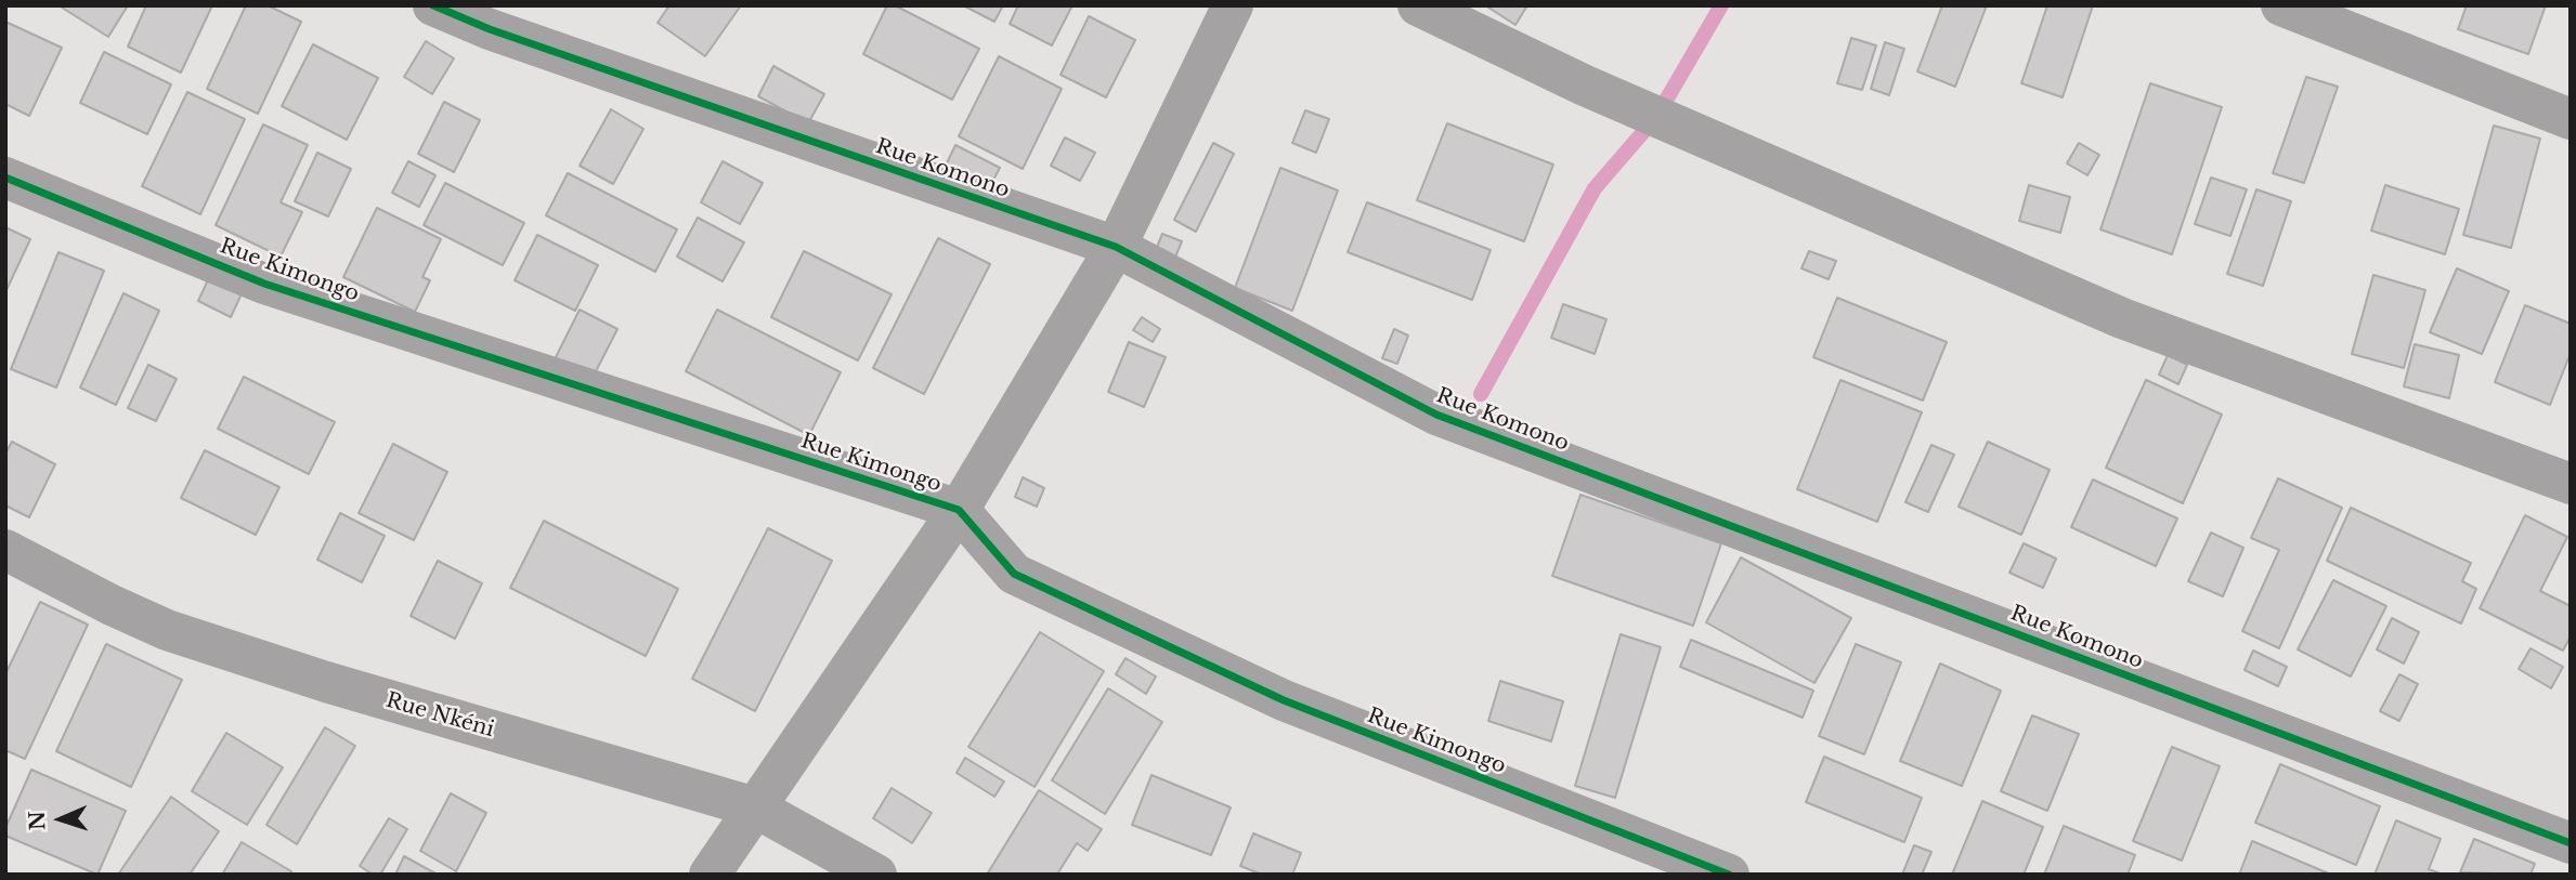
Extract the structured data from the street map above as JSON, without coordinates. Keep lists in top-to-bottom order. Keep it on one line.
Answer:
{"streets":{"street":["Rue Komono","Rue Kimongo","Rue Nkéni"]},"north":"left"}
